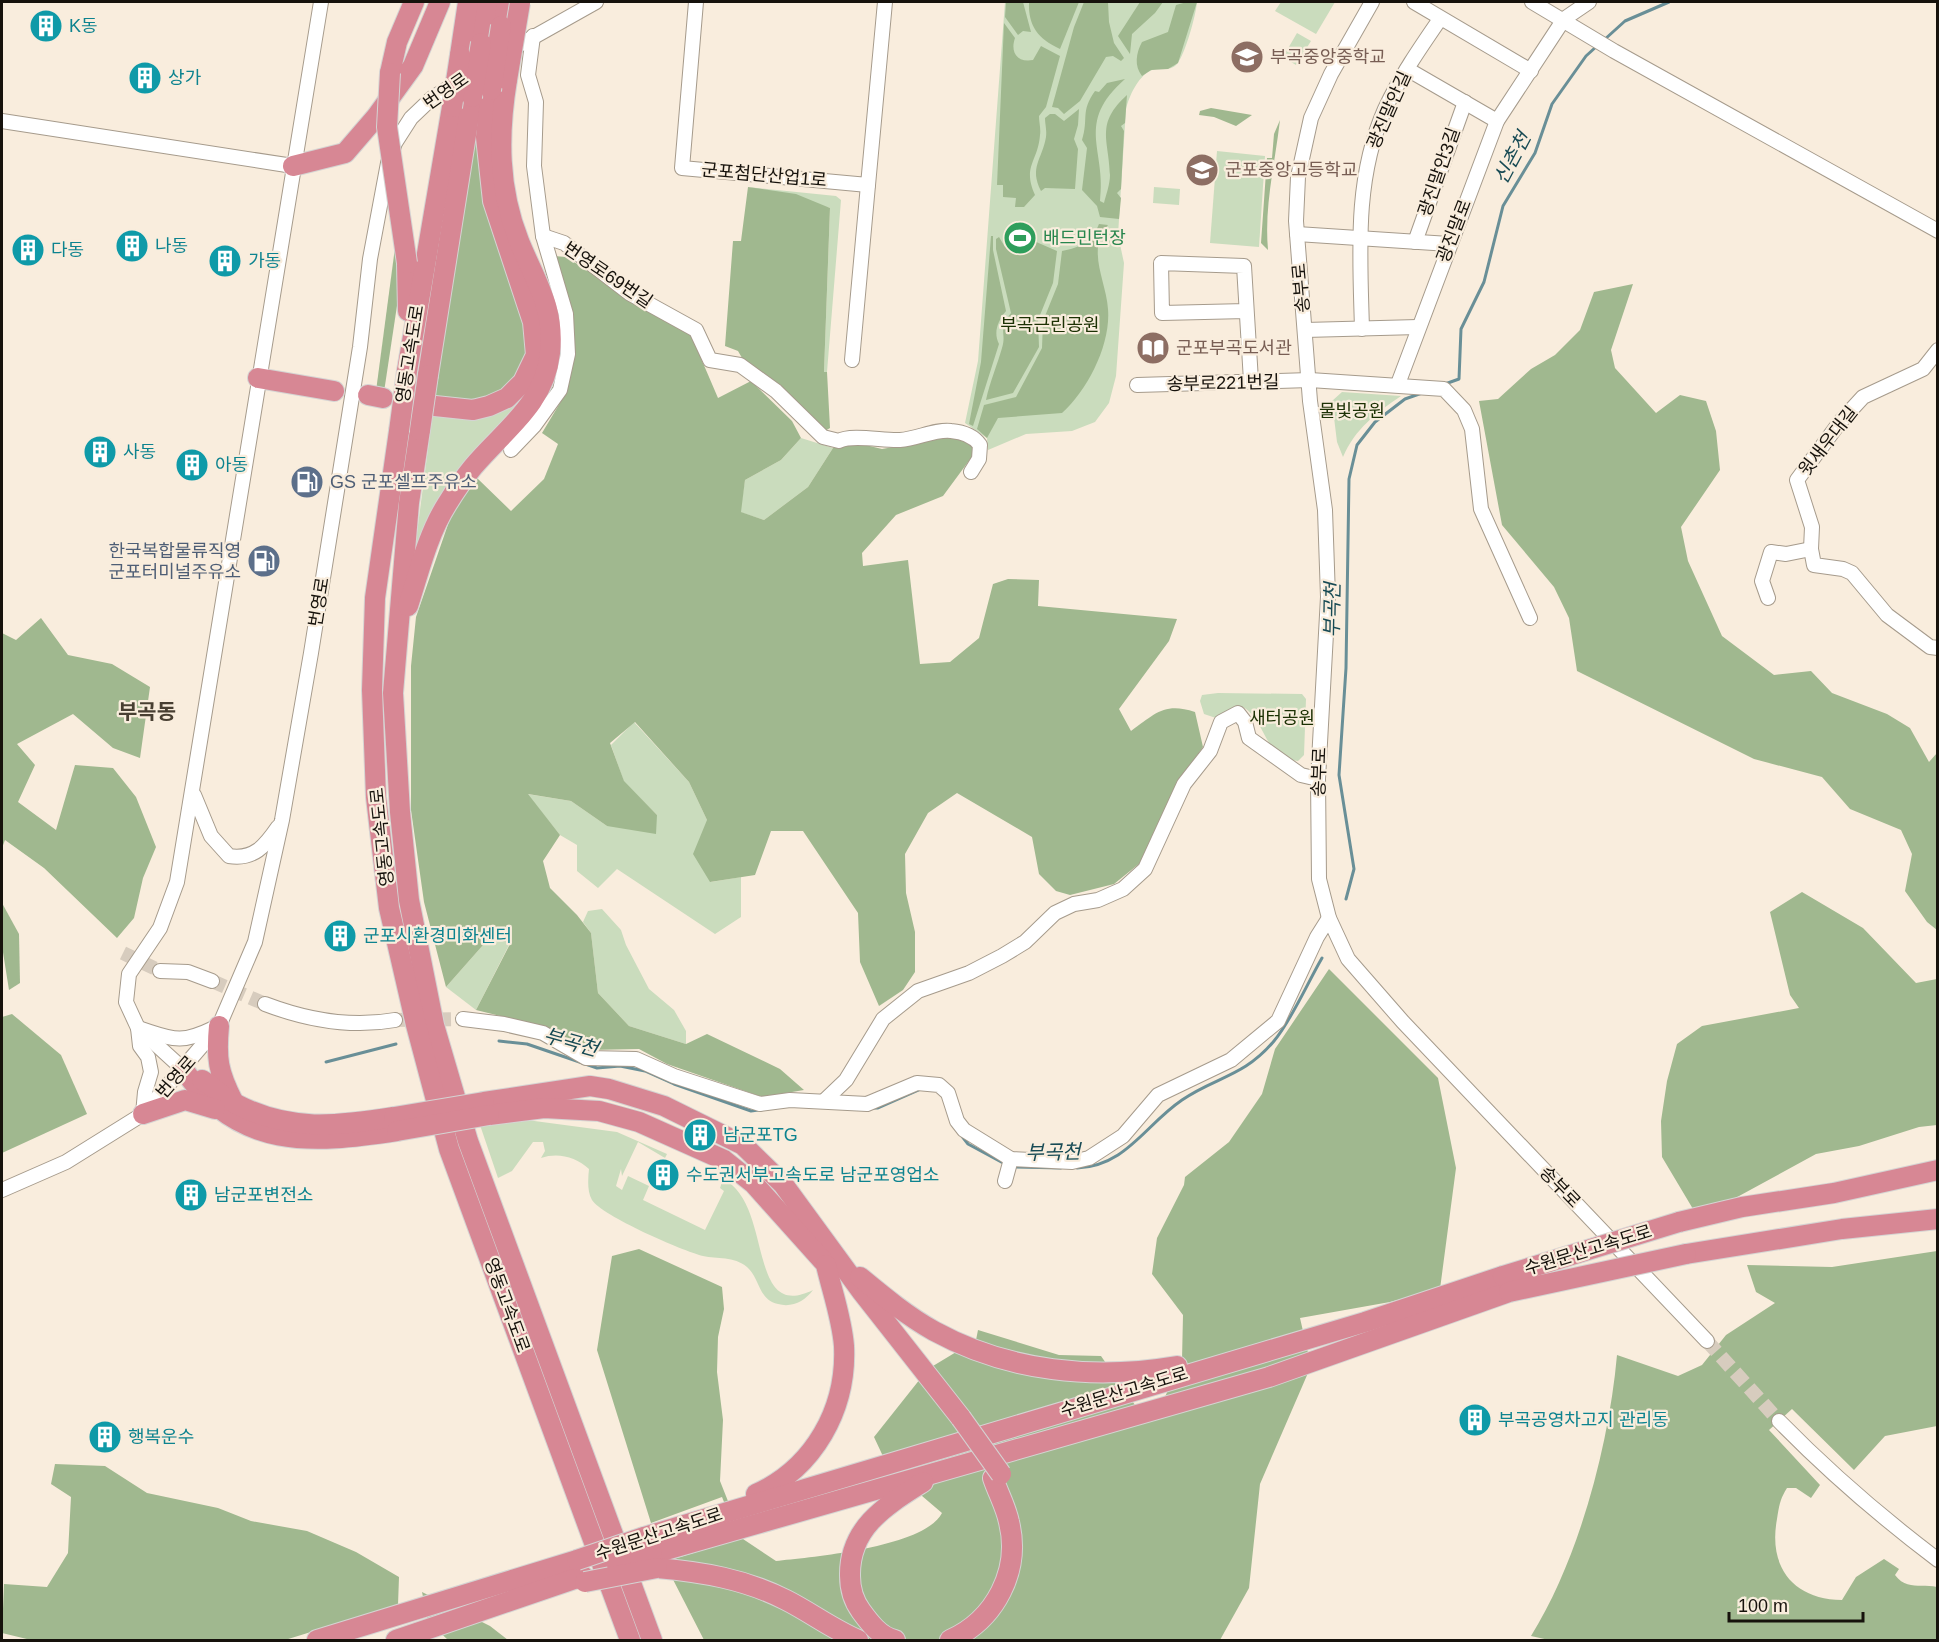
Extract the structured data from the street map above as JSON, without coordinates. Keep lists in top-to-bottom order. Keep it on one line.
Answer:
{"streets":{"highway":["영동고속도로","수원문산고속도로"],"street":["번영로","광진말안길","광진말안3길","군포첨단산업1로","광진말로","번영로69번길","송부로","송부로221번길","윗새우대길"]},"crossings":[["번영로","번영로69번길"],["광진말로","송부로221번길"],["송부로","송부로221번길"]],"districts":["부곡동"],"water":["신촌천","부곡천"],"parks":["부곡근린공원","물빛공원","새터공원"],"places":{"building":["K동","상가","나동","다동","가동","사동","아동","군포시환경미화센터","남군포TG","수도권서부고속도로 남군포영업소","남군포변전소","부곡공영차고지 관리동","행복운수"],"school or university":["부곡중앙중학교","군포중앙고등학교"],"sports":["배드민턴장"],"library":["군포부곡도서관"],"fuel station":["GS 군포셀프주유소","한국복합물류직영 군포터미널주유소"]},"scale_bar":"100 m"}
